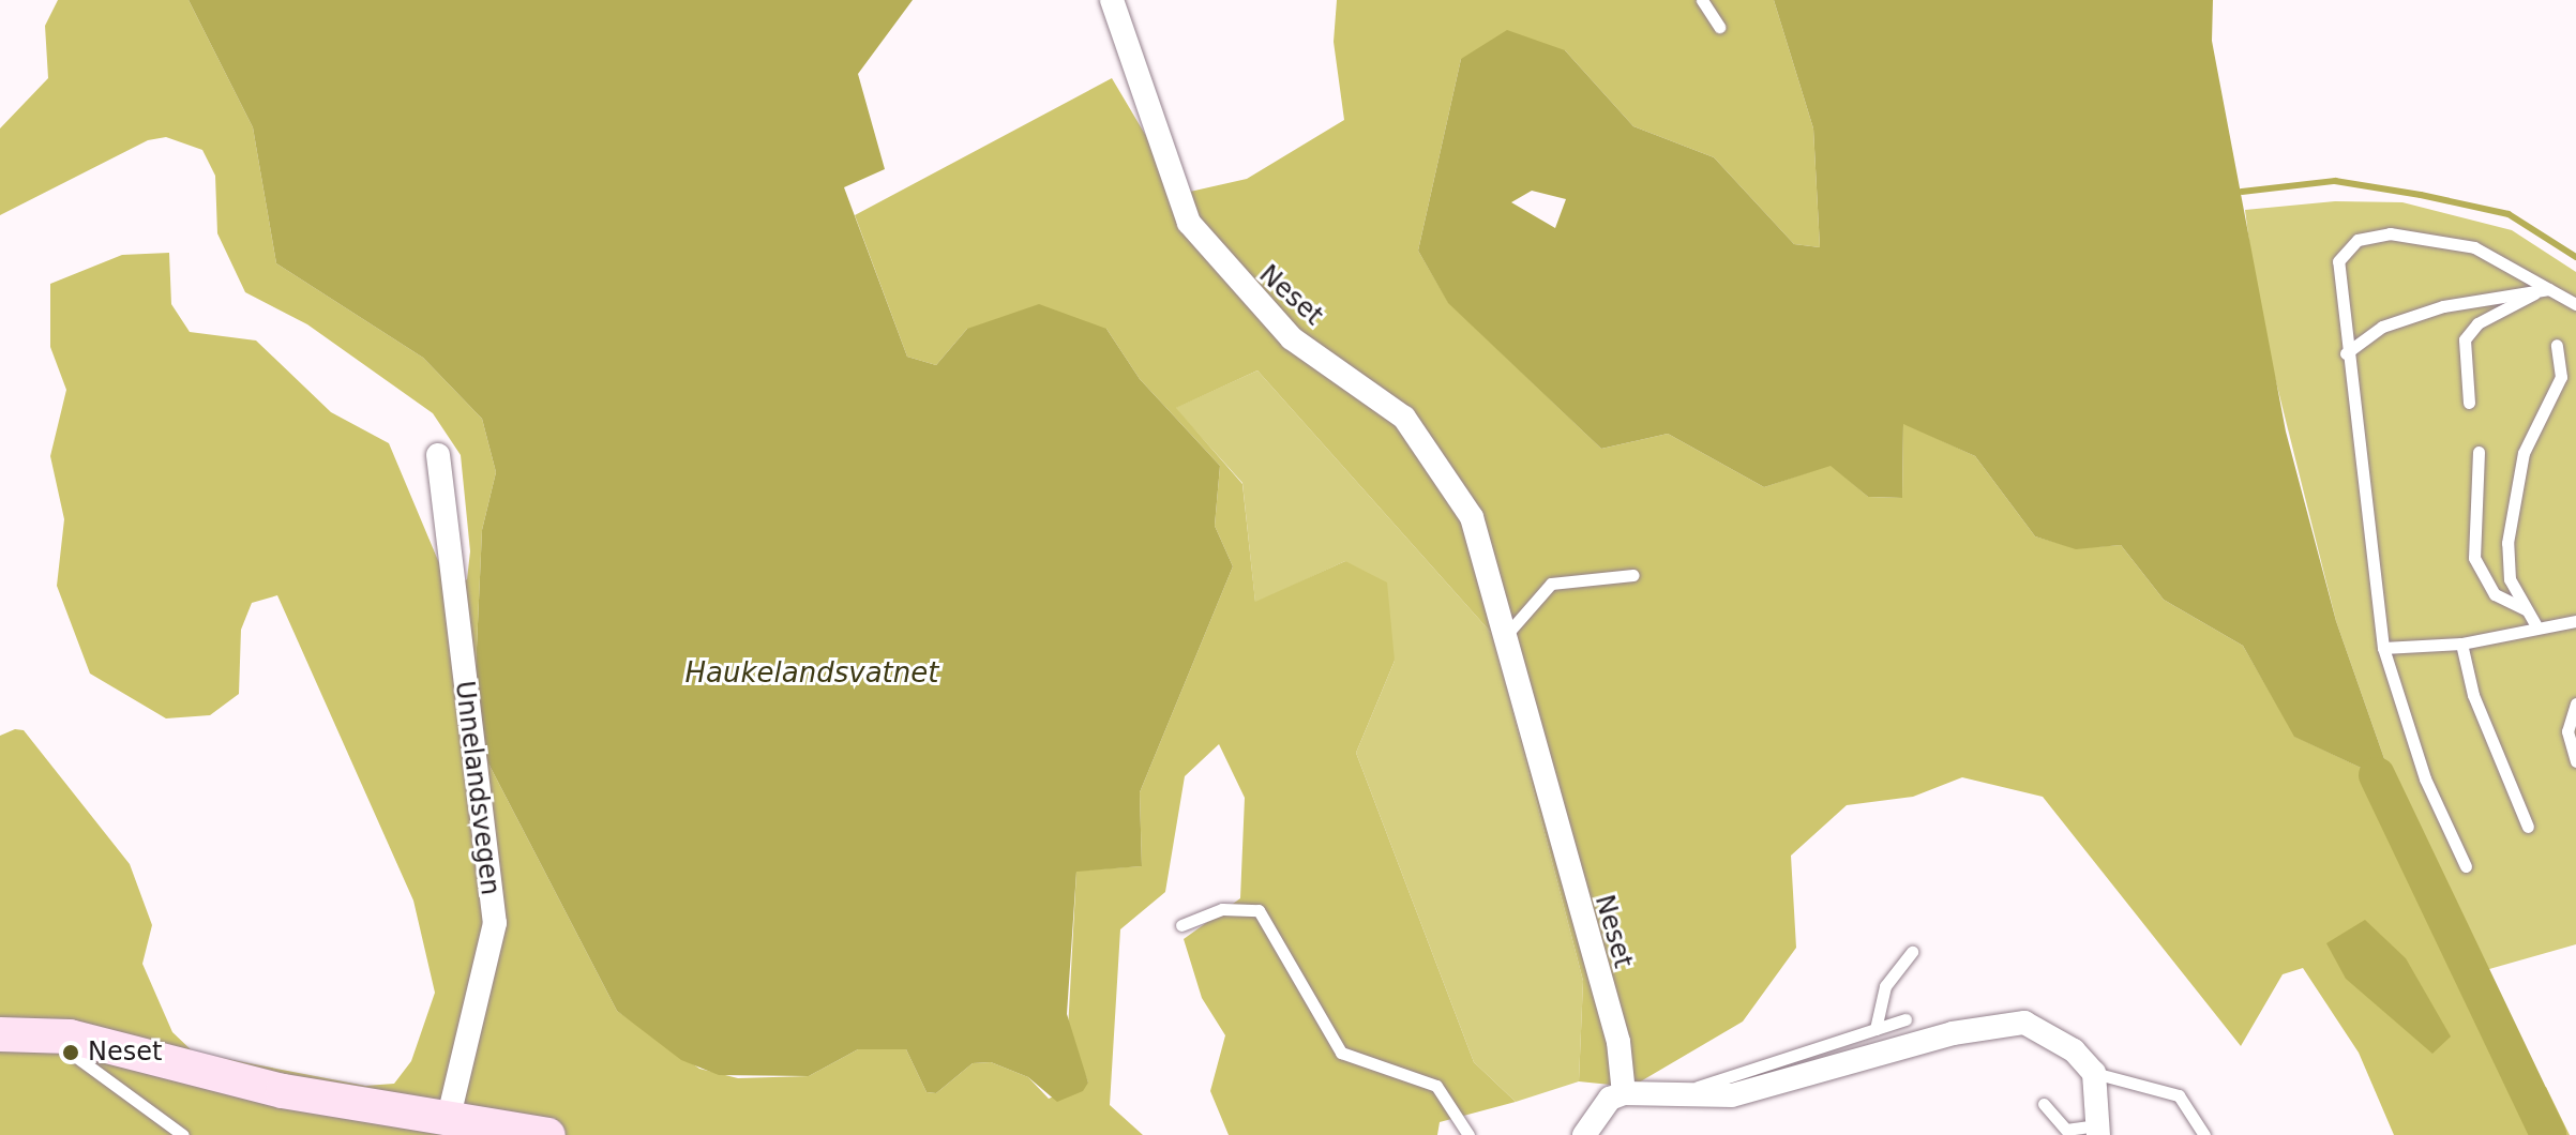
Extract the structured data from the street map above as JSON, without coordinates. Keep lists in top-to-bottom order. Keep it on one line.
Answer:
{"streets":{"street":["Neset","Unnelandsvegen"]},"water":["Haukelandsvatnet"],"places":["Neset"]}
